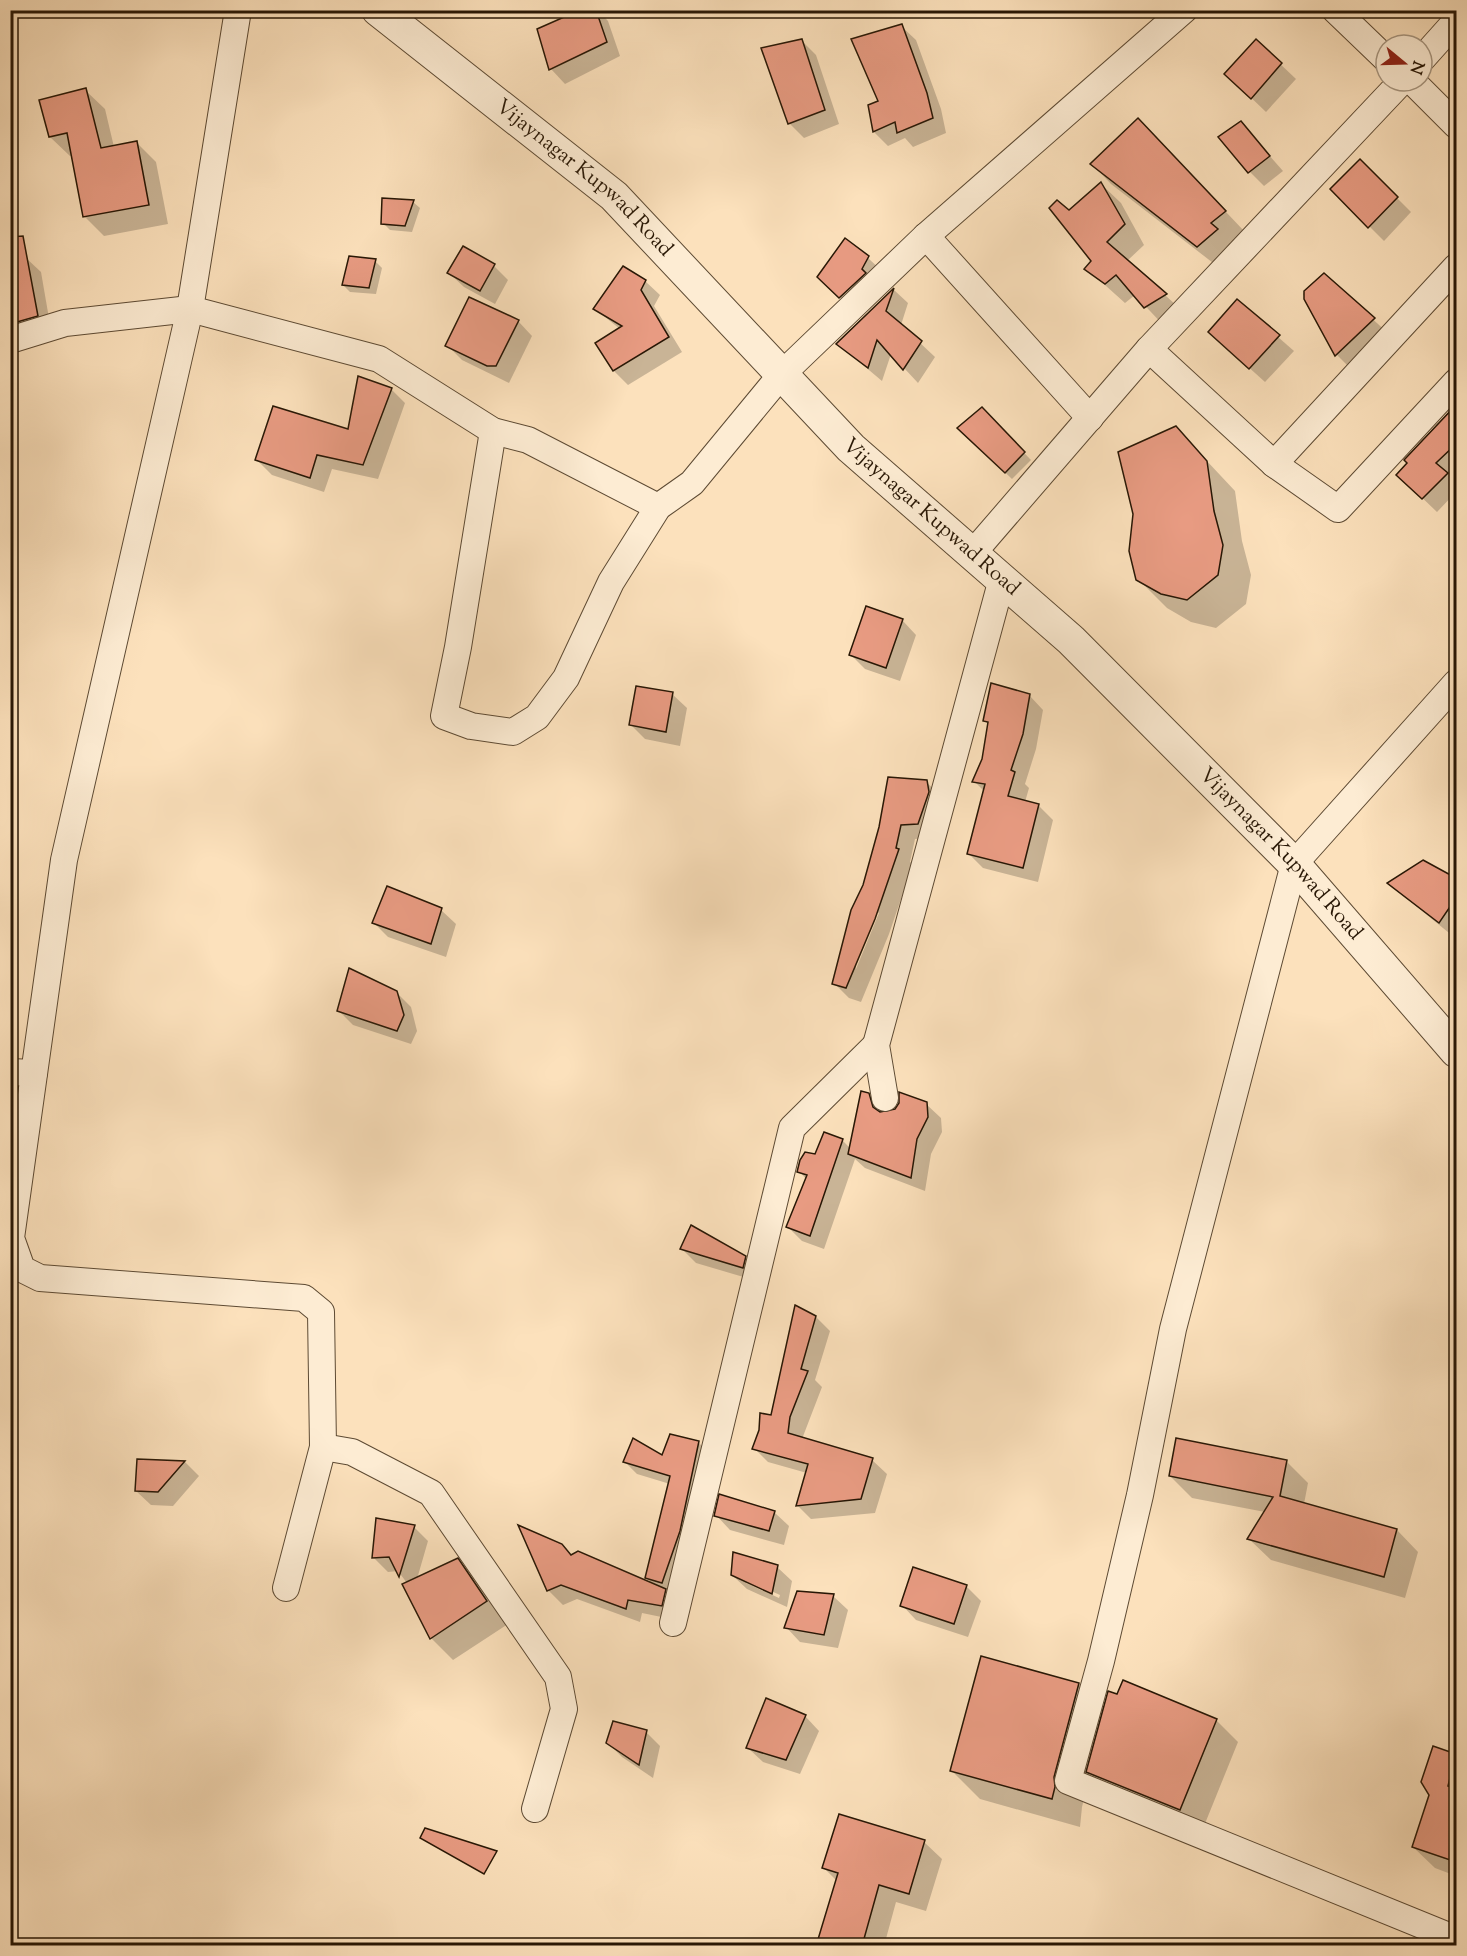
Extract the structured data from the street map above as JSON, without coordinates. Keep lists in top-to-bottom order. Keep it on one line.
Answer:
{"streets":{"street":["Vijaynagar Kupwad Road"]},"north":"right"}
